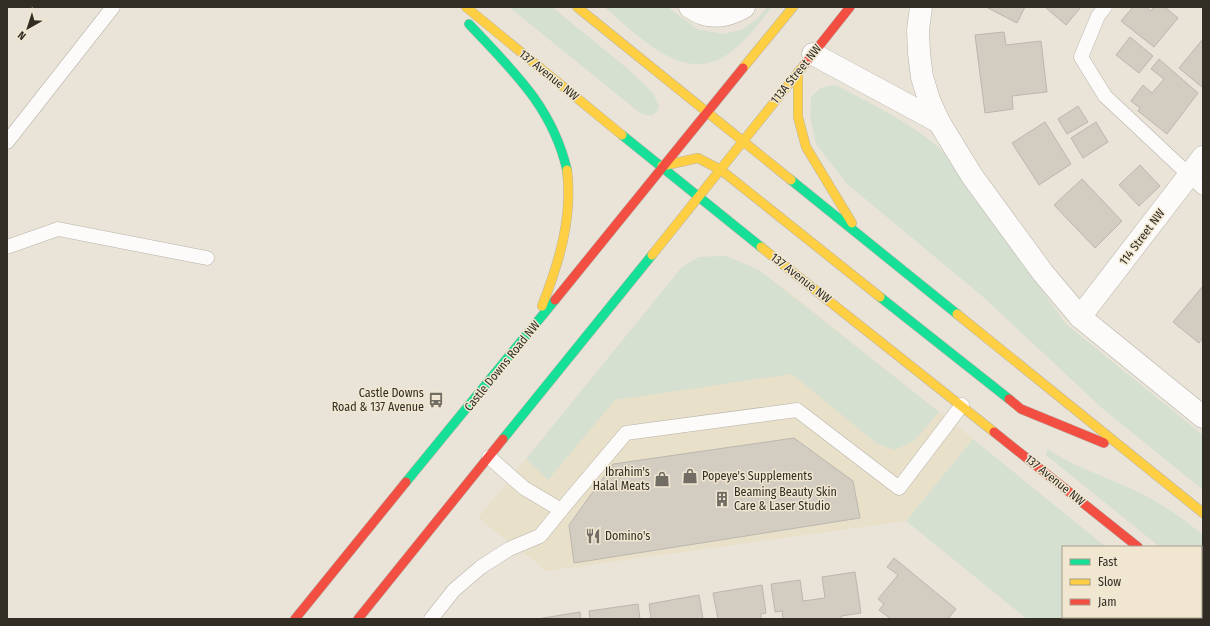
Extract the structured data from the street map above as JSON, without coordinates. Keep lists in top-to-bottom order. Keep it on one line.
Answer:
{"streets":{"main road":["113A Street NW","137 Avenue NW","Castle Downs Road NW"],"street":["114 Street NW"]},"crossings":[["137 Avenue NW","Castle Downs Road NW"]],"places":{"bus stop":["Castle Downs Road & 137 Avenue"],"shop":["Popeye's Supplements","Ibrahim's Halal Meats"],"building":["Beaming Beauty Skin Care & Laser Studio"],"restaurant":["Domino's"]},"legend":["Fast","Slow","Jam"],"north":"bottom left"}
